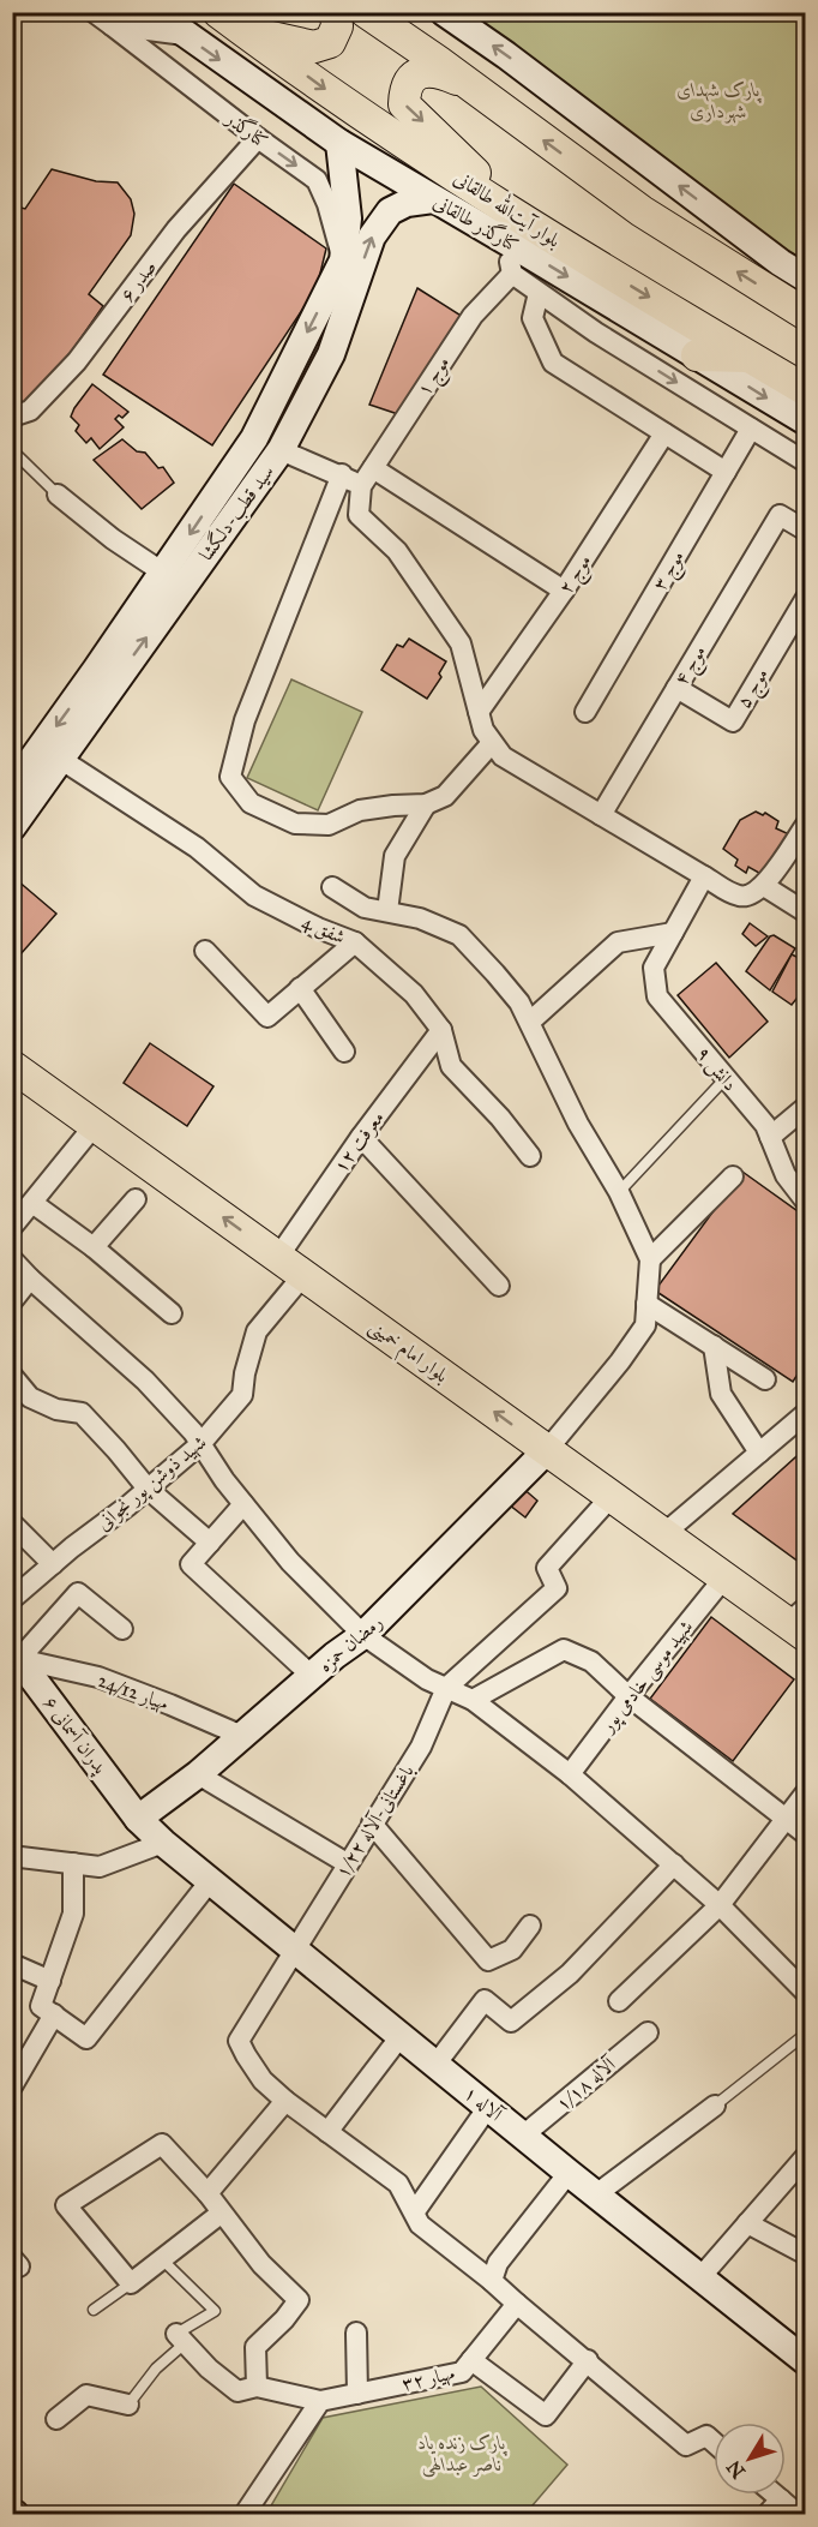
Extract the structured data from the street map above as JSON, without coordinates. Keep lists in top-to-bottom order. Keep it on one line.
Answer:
{"streets":{"main road":["بلوار آیت‌الله طالقانی","بلوار امام خمینی"],"street":["کنارگذر","کنارگذر طالقانی","صدر ۶","موج ۱","سید قطب-دلگشا","موج ۳","موج ۲","موج ۴","موج ۵","شفق 4","دانش ۹","معرفت ۱۲","شهید ذوشن پور نجوانی","رمضان حمزه","شهید موسی خادمی پور","مهیار 24/12","پدران آسمانی ۶","باغستانی-آلاله ۱/۲۲","آلاله ۱/۱۸","آلاله ۱","مهیار ۳۲"]},"crossings":[["کنارگذر","کنارگذر طالقانی"],["کنارگذر","صدر ۶"],["کنارگذر","سید قطب-دلگشا"],["بلوار آیت‌الله طالقانی","کنارگذر طالقانی"],["کنارگذر طالقانی","سید قطب-دلگشا"],["سید قطب-دلگشا","شفق 4"],["موج ۴","موج ۵"],["شفق 4","معرفت ۱۲"],["معرفت ۱۲","بلوار امام خمینی"],["بلوار امام خمینی","شهید ذوشن پور نجوانی"],["بلوار امام خمینی","رمضان حمزه"],["بلوار امام خمینی","شهید موسی خادمی پور"],["رمضان حمزه","مهیار 24/12"],["رمضان حمزه","پدران آسمانی ۶"],["مهیار 24/12","پدران آسمانی ۶"],["پدران آسمانی ۶","آلاله ۱"],["باغستانی-آلاله ۱/۲۲","آلاله ۱"],["آلاله ۱/۱۸","آلاله ۱"]],"one_way":["بلوار امام خمینی"],"parks":["پارک شهدای شهرداری","پارک زنده یاد ناصر عبدالهی"],"north":"bottom left"}
